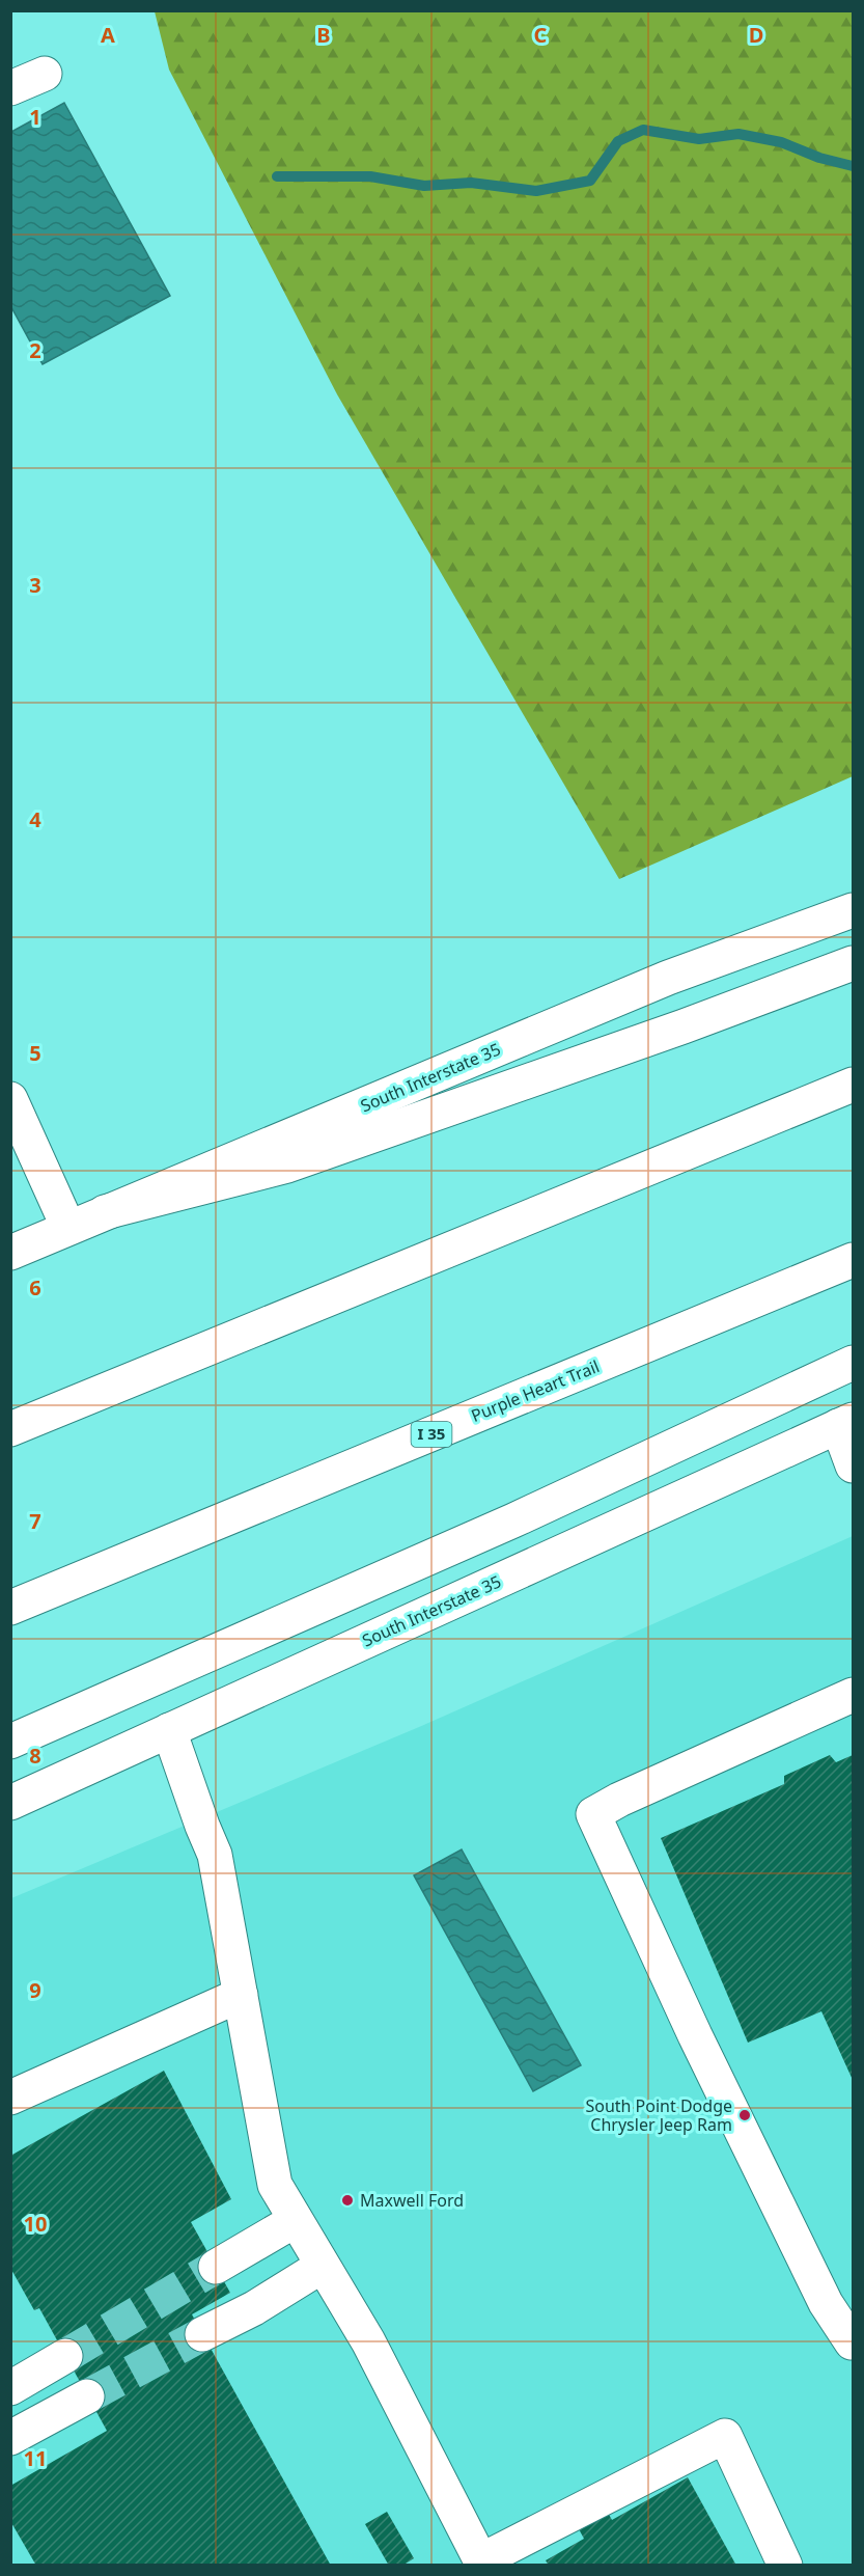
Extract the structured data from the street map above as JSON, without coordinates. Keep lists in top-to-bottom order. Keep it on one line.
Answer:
{"streets":{"main road":["South Interstate 35","Purple Heart Trail","I 35"]},"places":["South Point Dodge Chrysler Jeep Ram","Maxwell Ford"],"grid":{"columns":["A","B","C","D"],"rows":["1","2","3","4","5","6","7","8","9","10","11"]}}
